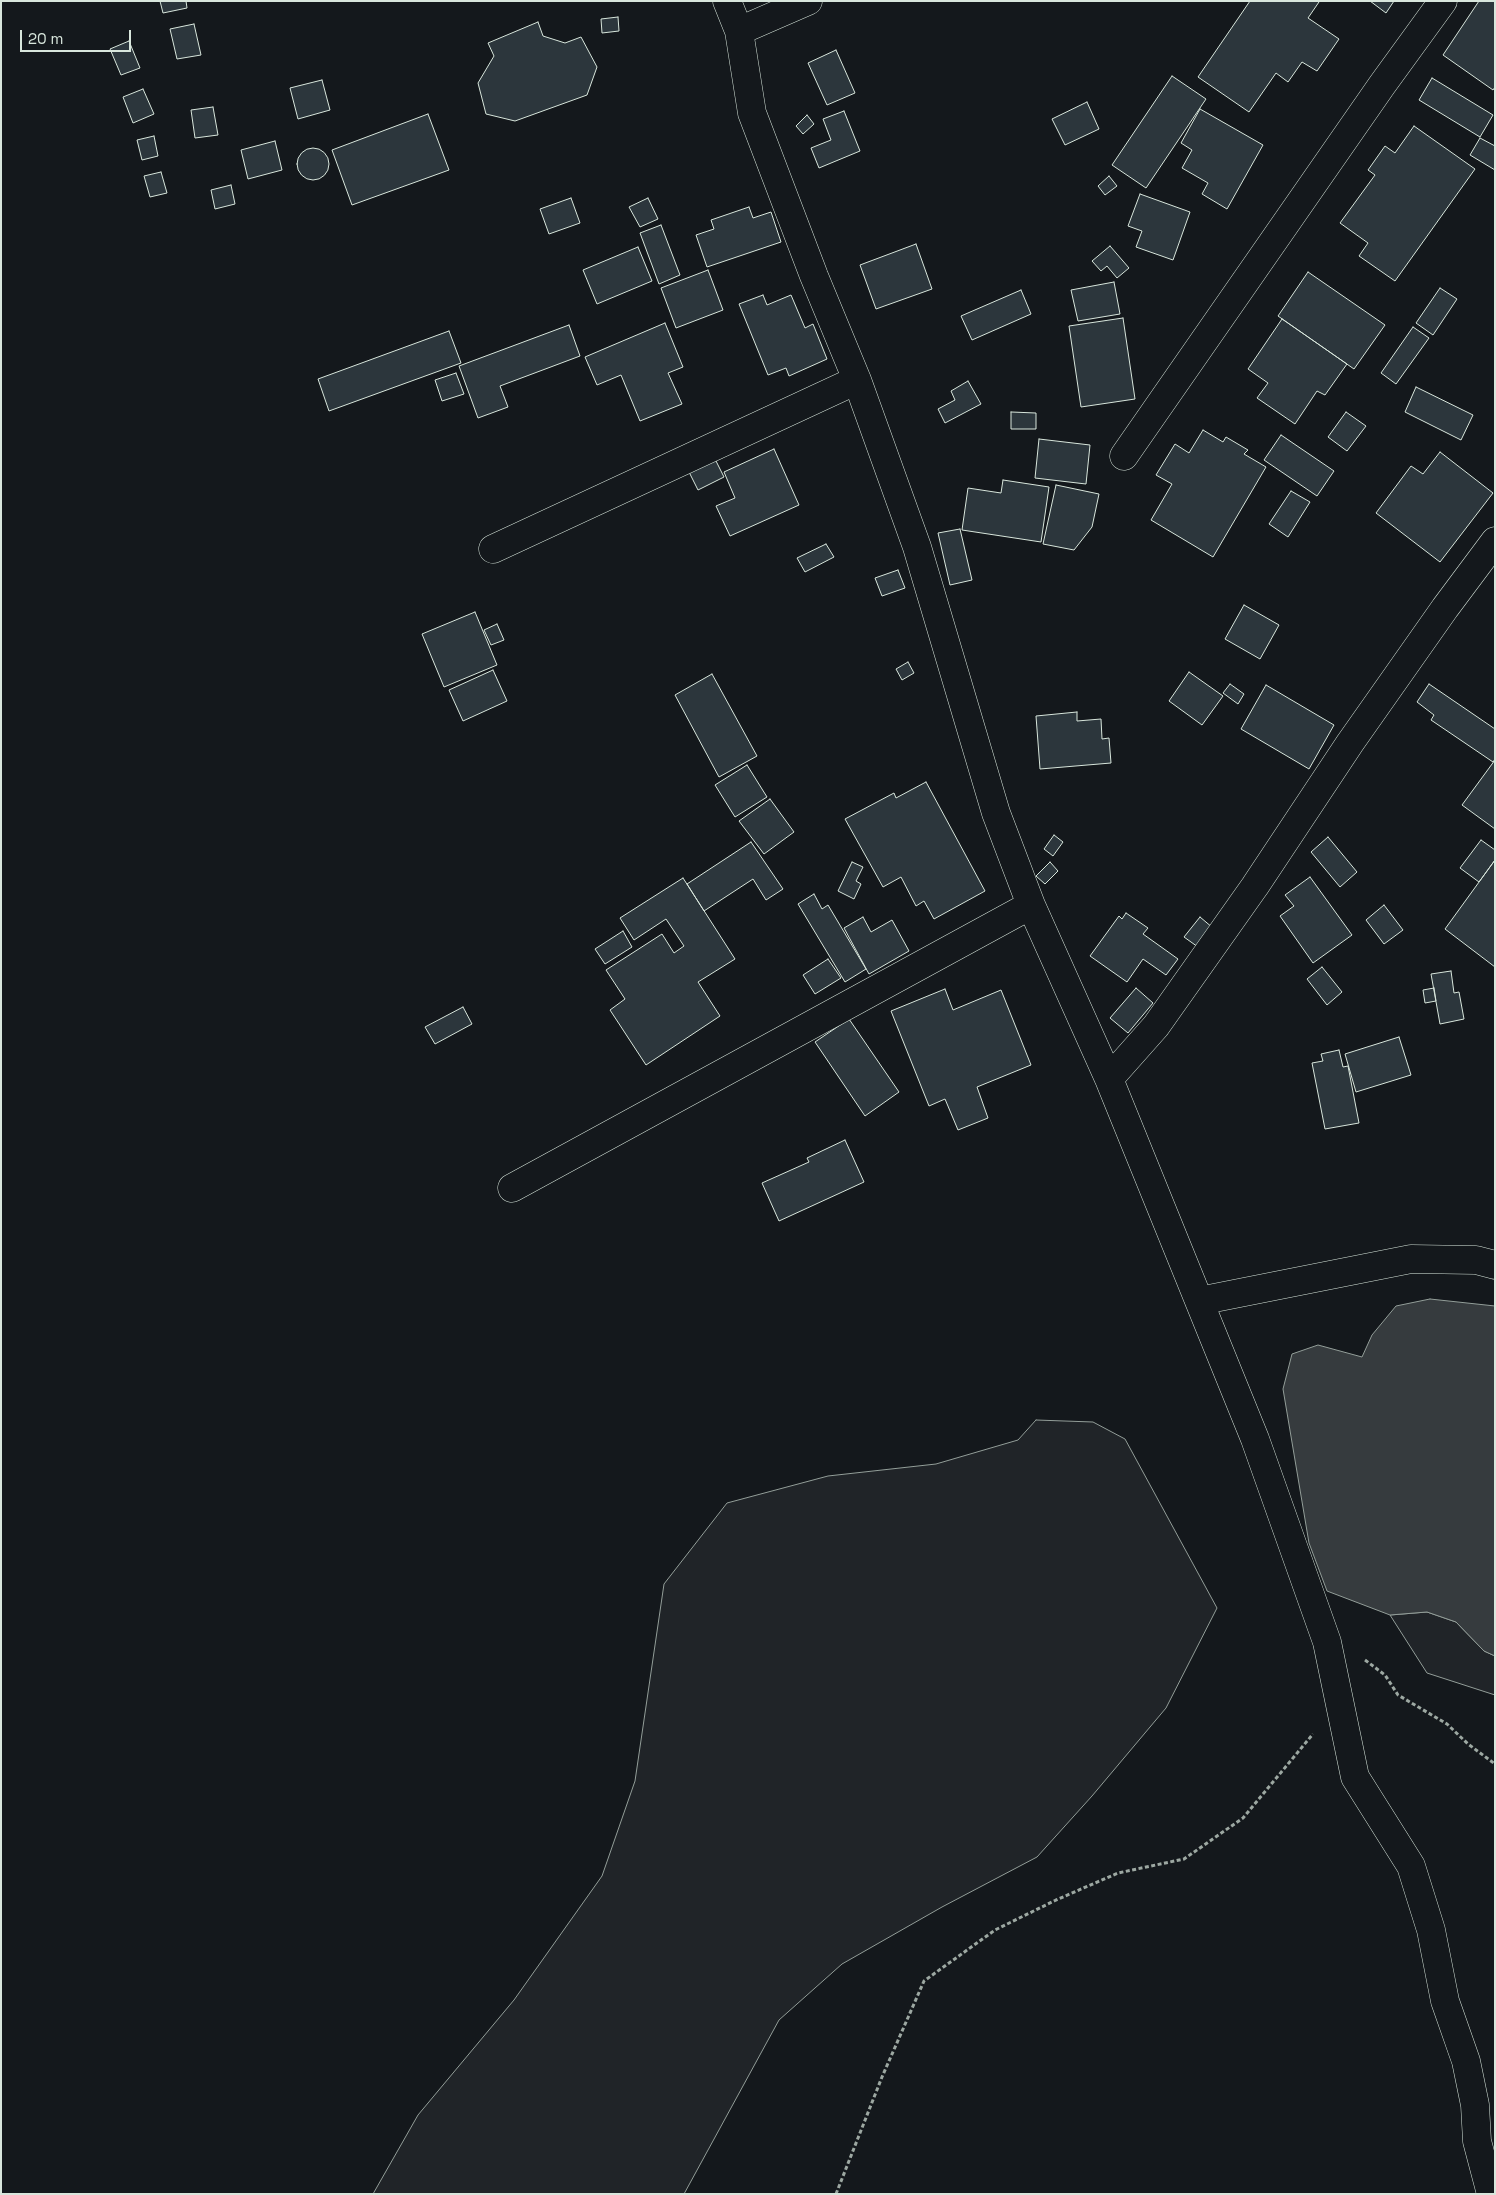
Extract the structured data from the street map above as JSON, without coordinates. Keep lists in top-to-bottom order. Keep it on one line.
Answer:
{"scale_bar":"20 m"}
